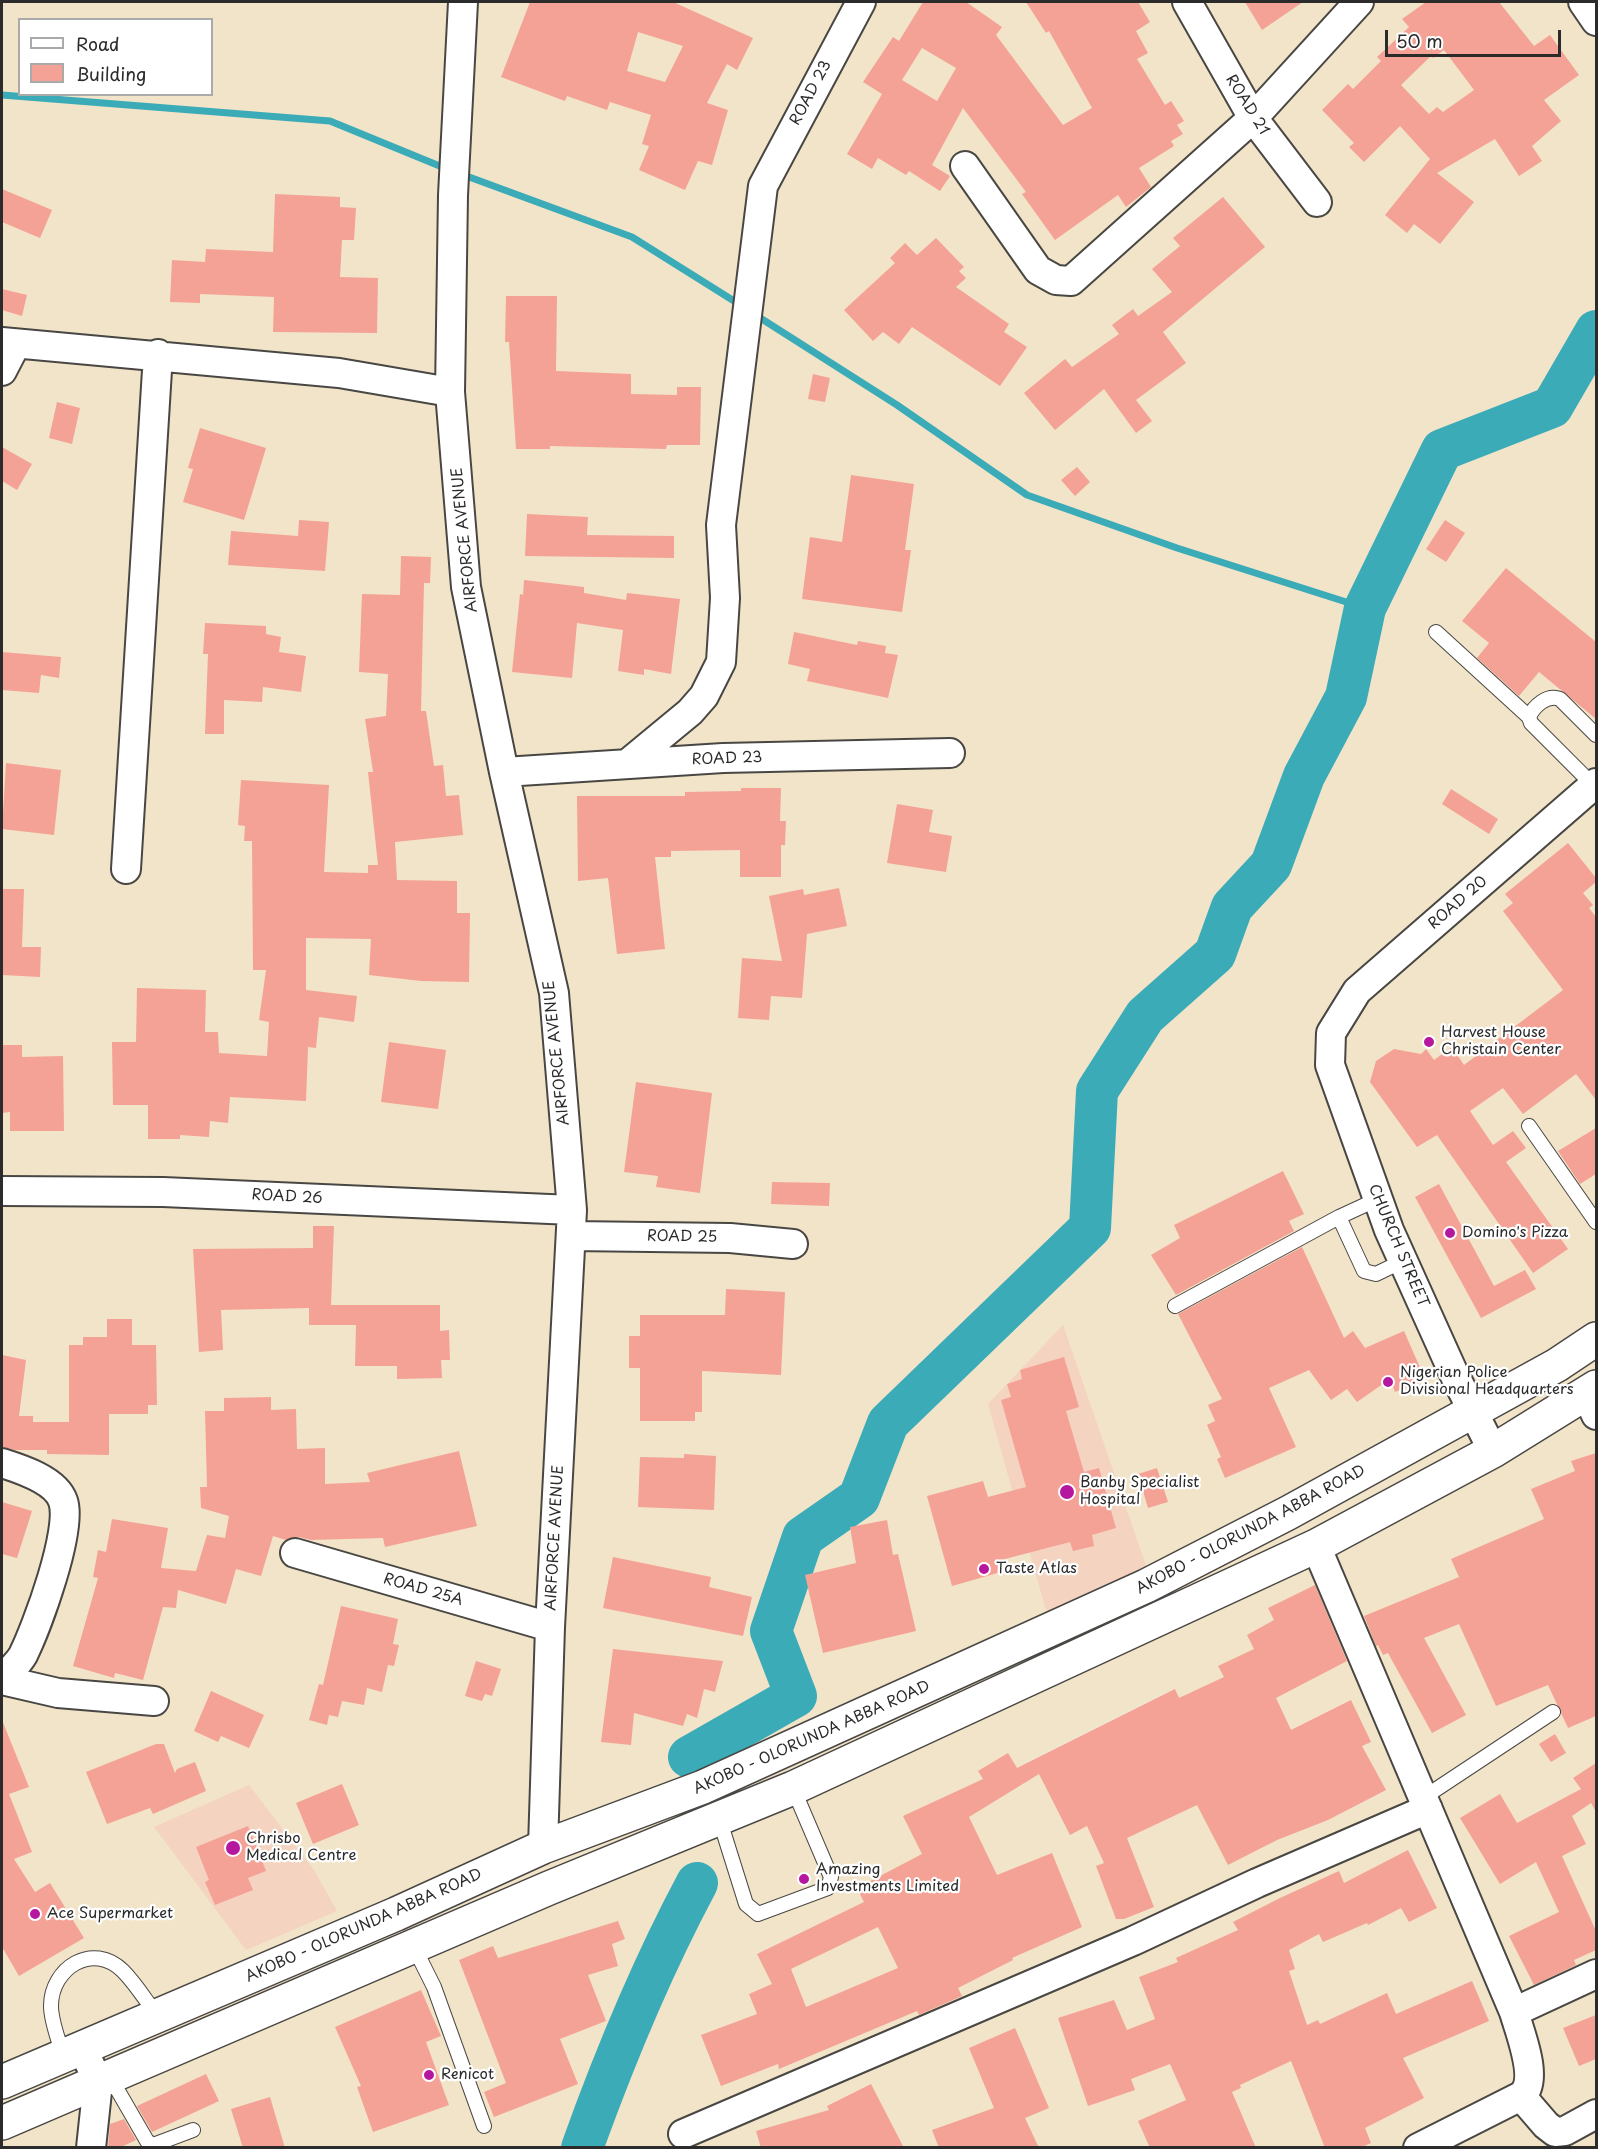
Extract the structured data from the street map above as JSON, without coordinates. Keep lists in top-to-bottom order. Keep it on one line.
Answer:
{"streets":{"main road":["AKOBO - OLORUNDA ABBA ROAD"],"street":["ROAD 23","ROAD 21","AIRFORCE AVENUE","ROAD 20","ROAD 26","ROAD 25","CHURCH STREET","ROAD 25A"]},"crossings":[["ROAD 23","AIRFORCE AVENUE"],["AIRFORCE AVENUE","ROAD 26"],["AIRFORCE AVENUE","ROAD 25"],["AIRFORCE AVENUE","AKOBO - OLORUNDA ABBA ROAD"],["AIRFORCE AVENUE","ROAD 25A"],["ROAD 20","CHURCH STREET"],["ROAD 26","ROAD 25"],["CHURCH STREET","AKOBO - OLORUNDA ABBA ROAD"]],"places":["Harvest House Christain Center","Domino's Pizza","Nigerian Police Divisional Headquarters","Banby Specialist Hospital","Taste Atlas","Chrisbo Medical Centre","Amazing Investments Limited","Ace Supermarket","Renicot"],"legend":["Road","Building"],"scale_bar":"50 m"}
